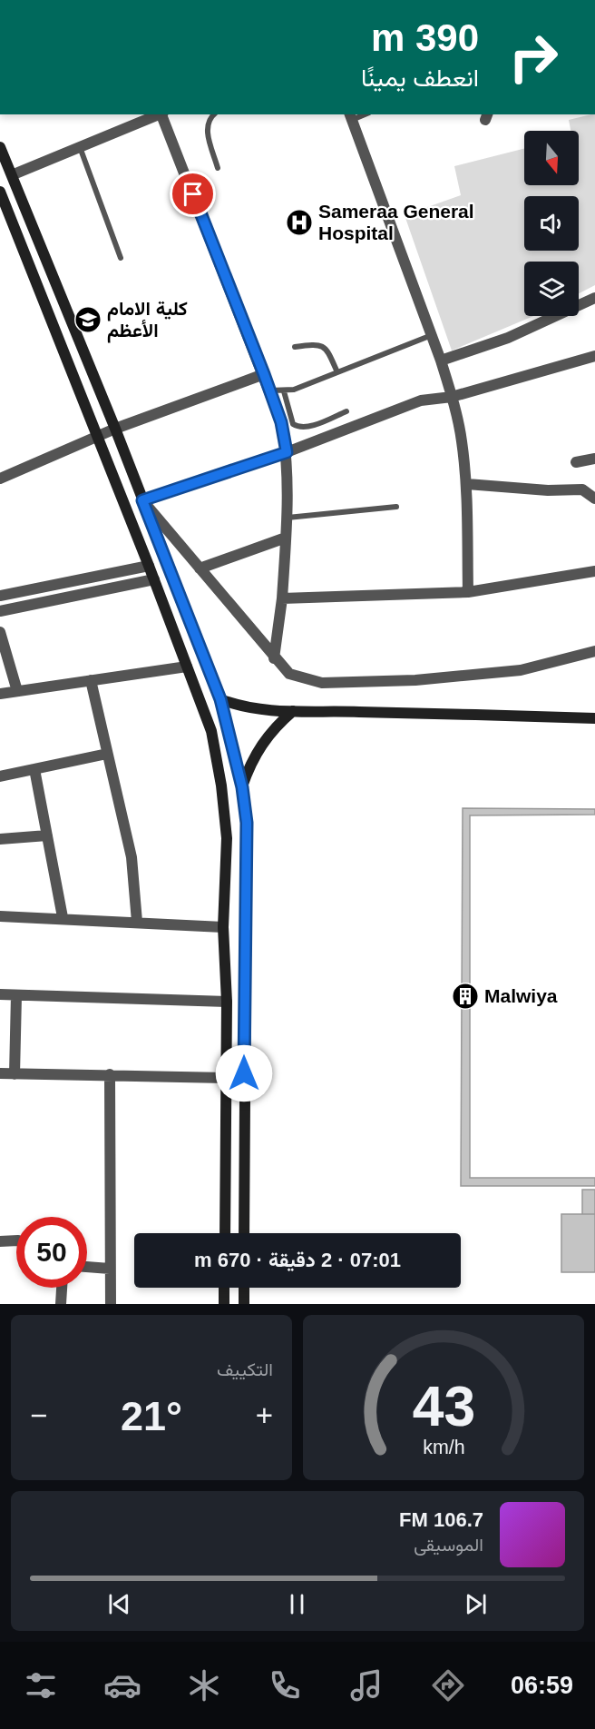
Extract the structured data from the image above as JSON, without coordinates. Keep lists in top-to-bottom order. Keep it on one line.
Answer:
{"places":{"hospital":["Sameraa General Hospital"],"school or university":["كلية الامام الأعظم"],"building":["Malwiya"]},"north":"bottom","page":{"turn":["390 m","انعطف يمينًا"],"limit":"50","trip":"07:01 · 2 دقيقة · 670 m","tile":"التكييف","heat":["−","21°","+"],"song":["106.7 FM","الموسيقى"],"tabs":"06:59","gauge":["43","km/h"]}}
